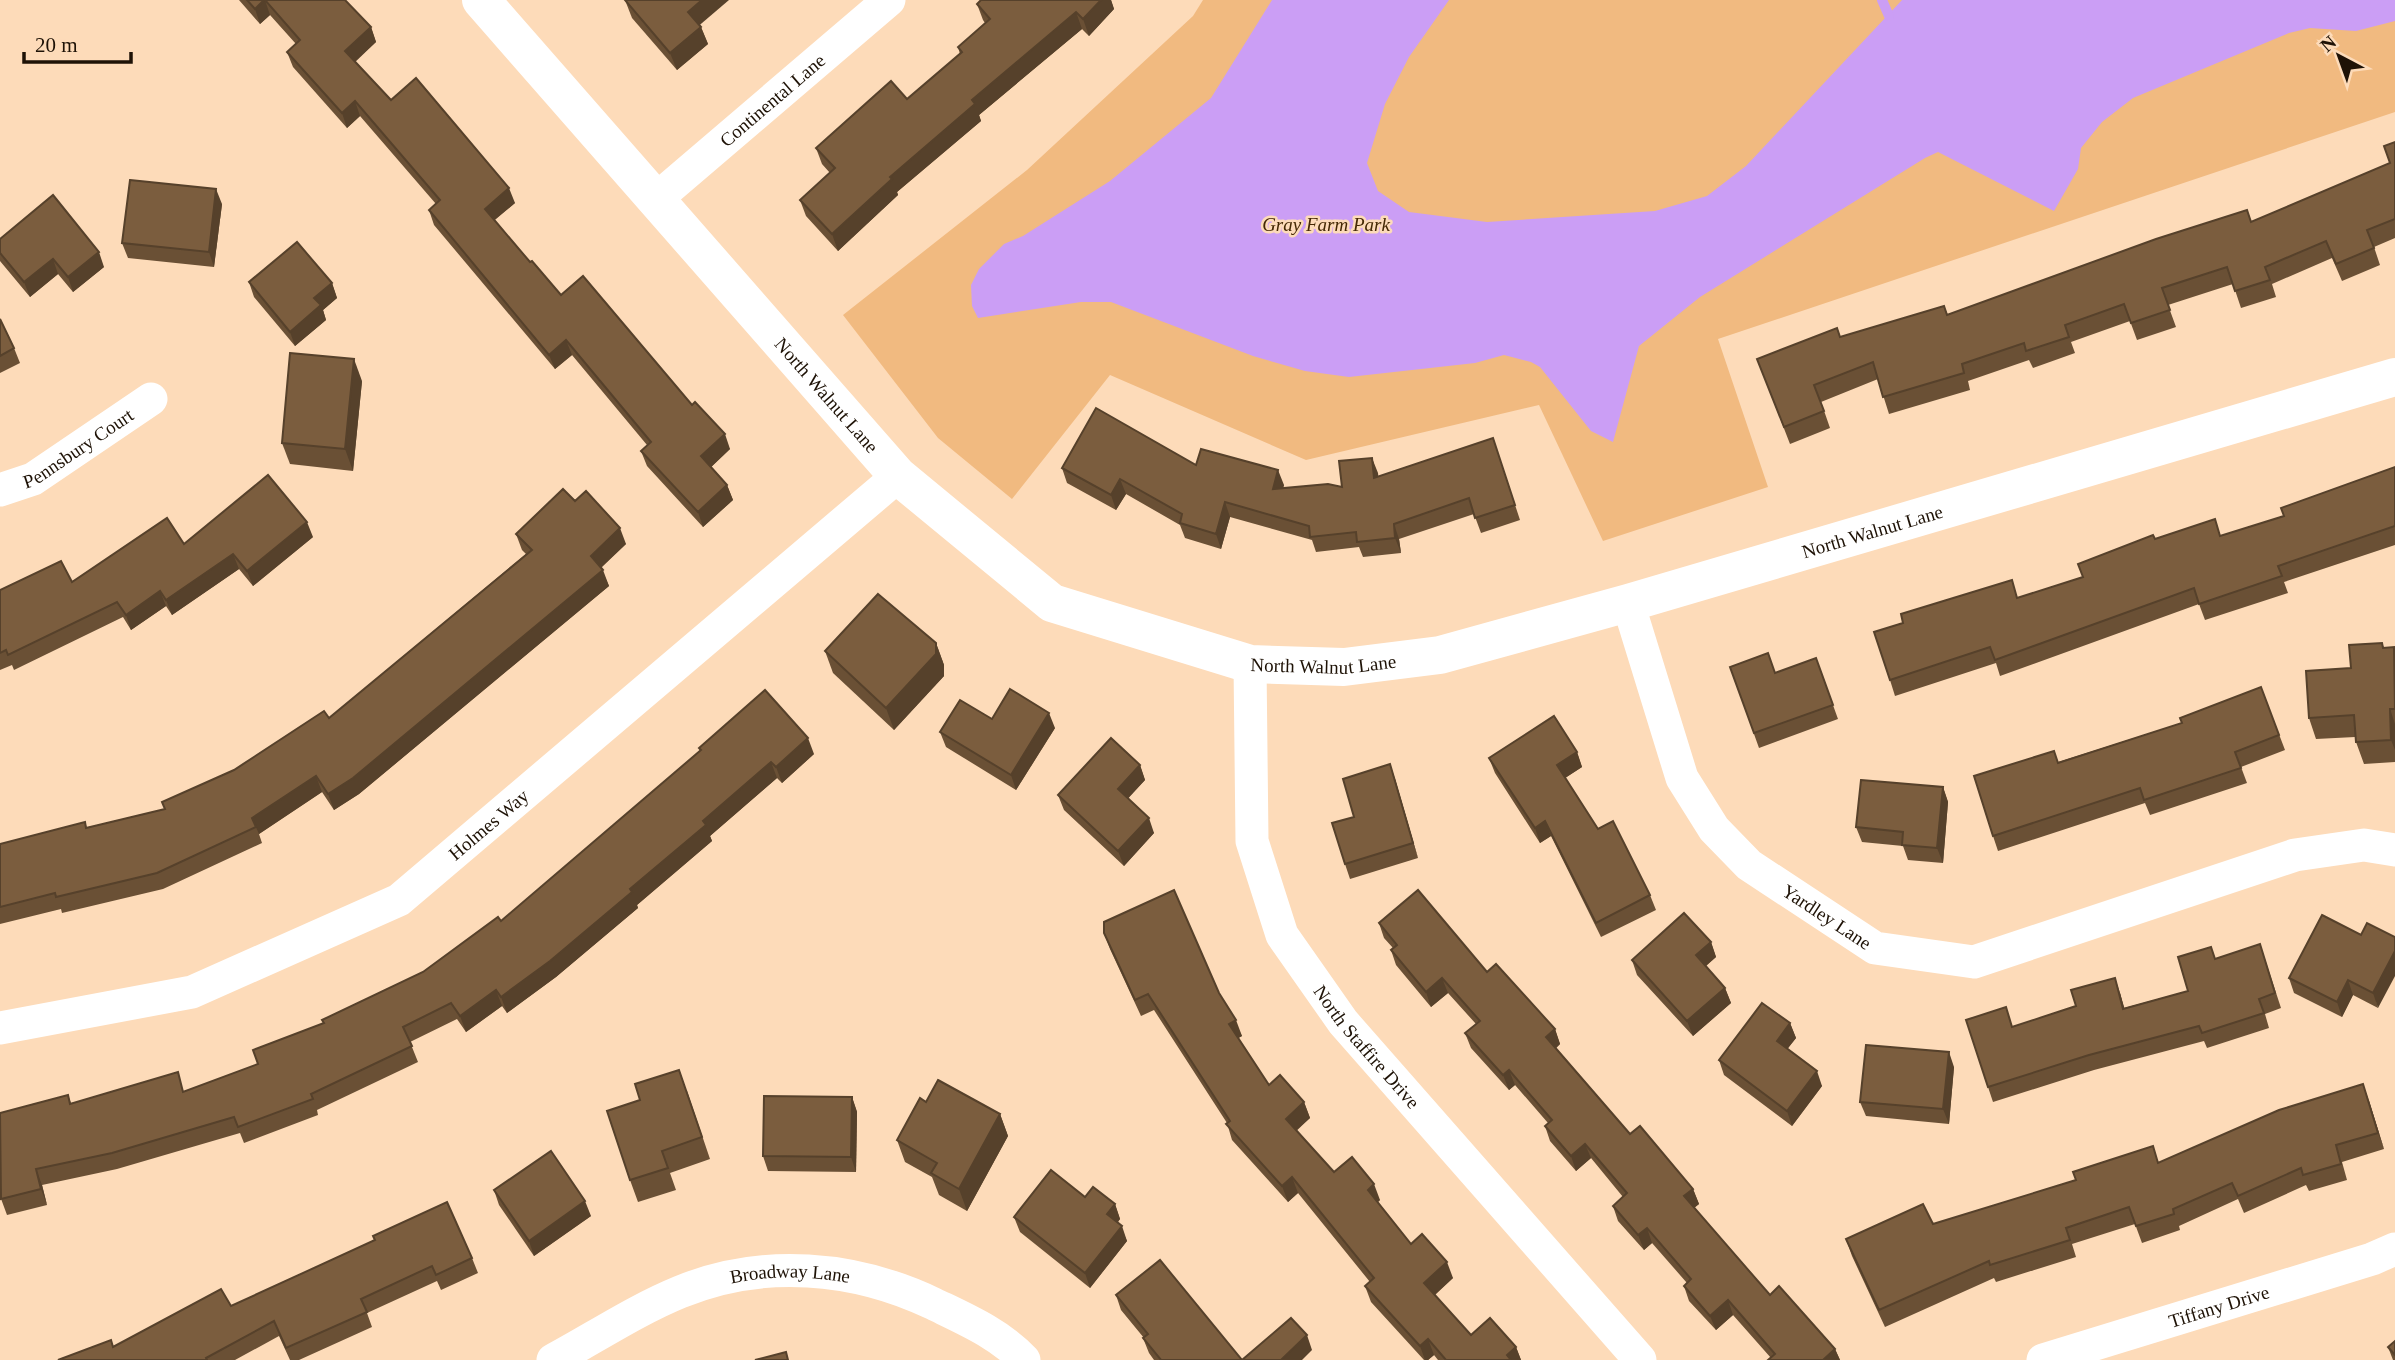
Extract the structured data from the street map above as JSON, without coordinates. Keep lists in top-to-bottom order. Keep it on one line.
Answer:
{"streets":{"street":["Continental Lane","North Walnut Lane","Pennsbury Court","Holmes Way","Yardley Lane","North Staffire Drive","Broadway Lane","Tiffany Drive"]},"crossings":[["Continental Lane","North Walnut Lane"],["North Walnut Lane","Holmes Way"],["North Walnut Lane","Yardley Lane"],["North Walnut Lane","North Staffire Drive"]],"parks":["Gray Farm Park"],"scale_bar":"20 m","north":"top left"}
